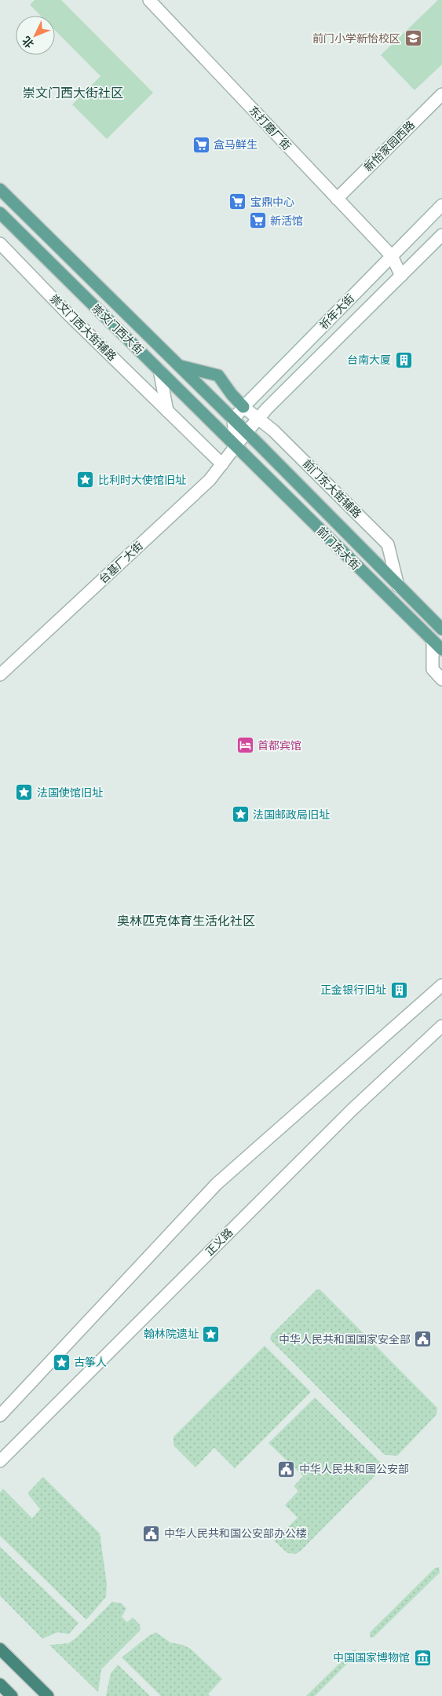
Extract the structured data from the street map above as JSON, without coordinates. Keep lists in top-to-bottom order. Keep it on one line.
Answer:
{"streets":{"main road":["崇文门西大街","前门东大街"],"street":["东打磨厂街","新怡家园西路","祈年大街","崇文门西大街辅路","前门东大街辅路","台基厂大街","正义路"]},"crossings":[["东打磨厂街","新怡家园西路"],["东打磨厂街","祈年大街"],["祈年大街","崇文门西大街"],["祈年大街","前门东大街辅路"],["祈年大街","前门东大街"],["祈年大街","台基厂大街"],["崇文门西大街辅路","台基厂大街"],["崇文门西大街","前门东大街"],["崇文门西大街","台基厂大街"],["前门东大街辅路","前门东大街"],["前门东大街","台基厂大街"]],"districts":["崇文门西大街社区","奥林匹克体育生活化社区"],"places":{"school or university":["前门小学新怡校区"],"supermarket":["盒马鲜生","宝鼎中心","新活馆"],"building":["台南大厦","正金银行旧址"],"place":["比利时大使馆旧址","法国使馆旧址","法国邮政局旧址","翰林院遗址","古筝人"],"hotel":["首都宾馆"],"public building":["中华人民共和国国家安全部","中华人民共和国公安部","中华人民共和国公安部办公楼"],"museum":["中国国家博物馆"]},"north":"bottom left"}
